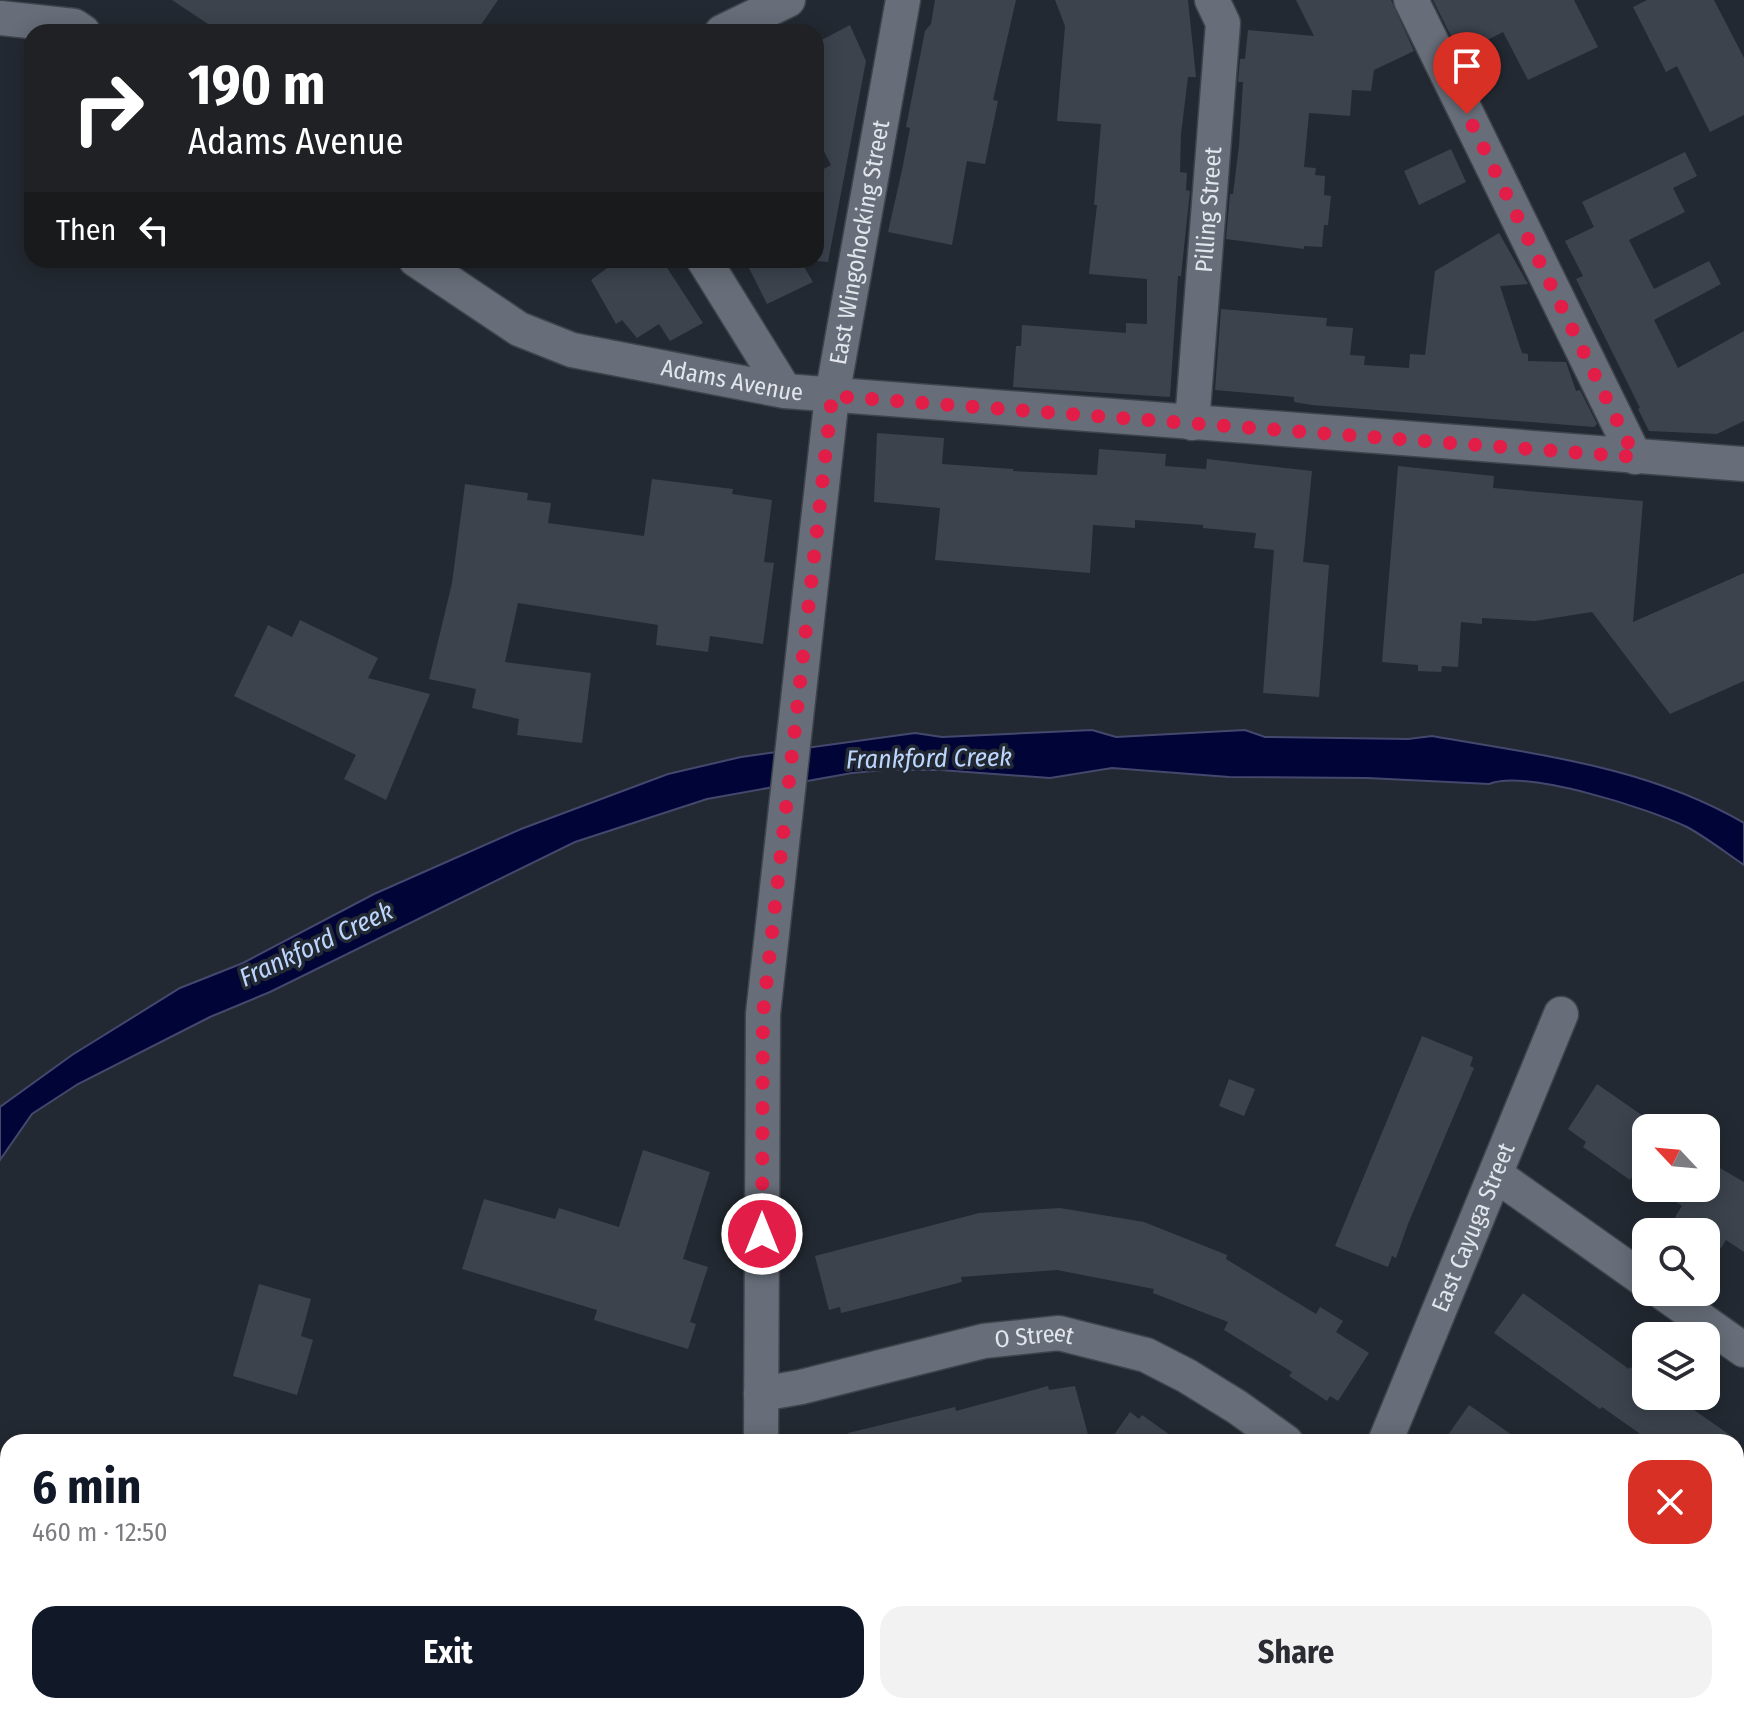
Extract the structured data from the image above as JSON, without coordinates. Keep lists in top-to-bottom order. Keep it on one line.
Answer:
{"streets":{"street":["Pilling Street","East Wingohocking Street","Adams Avenue","East Cayuga Street","O Street"]},"crossings":[["Pilling Street","Adams Avenue"],["East Wingohocking Street","Adams Avenue"],["East Wingohocking Street","O Street"]],"water":["Frankford Creek"],"north":"top left","page":{"turn":["190 m","Adams Avenue"],"then":"Then","heading":["6 min","460 m · 12:50"],"buttons":["Exit","Share"]}}
